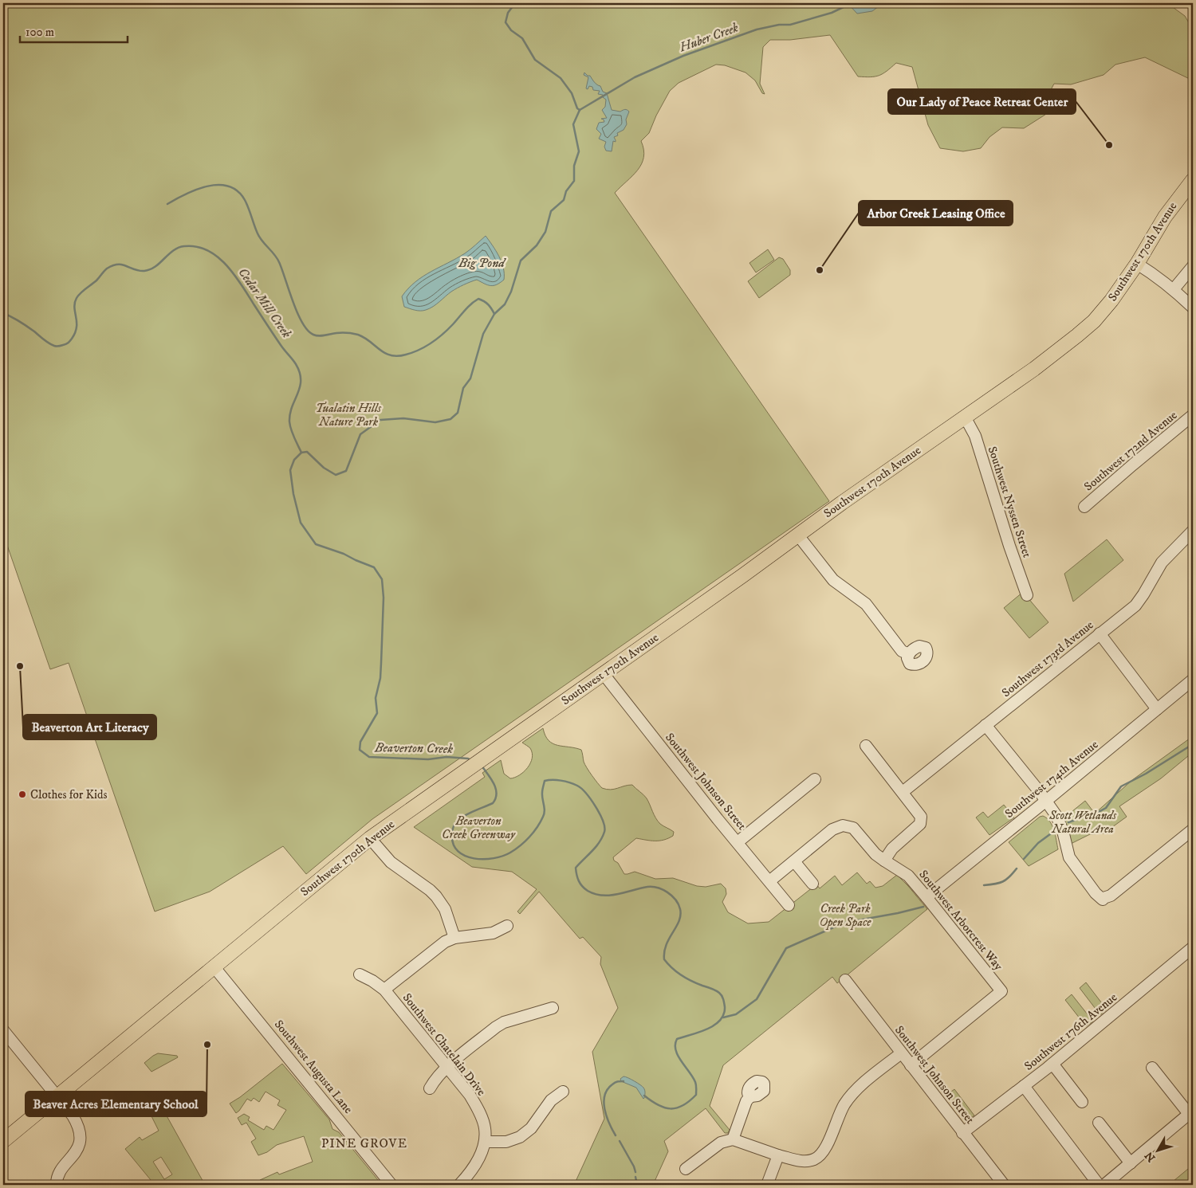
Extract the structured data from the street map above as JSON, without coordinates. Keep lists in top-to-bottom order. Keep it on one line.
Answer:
{"streets":{"main road":["Southwest 170th Avenue"],"street":["Southwest 172nd Avenue","Southwest Nyssen Street","Southwest 173rd Avenue","Southwest 174th Avenue","Southwest Johnson Street","Southwest Arborcrest Way","Southwest 176th Avenue","Southwest Chatelain Drive","Southwest Augusta Lane"]},"crossings":[["Southwest 170th Avenue","Southwest Nyssen Street"],["Southwest 170th Avenue","Southwest Johnson Street"],["Southwest 170th Avenue","Southwest Augusta Lane"],["Southwest 174th Avenue","Southwest Arborcrest Way"],["Southwest Johnson Street","Southwest Arborcrest Way"],["Southwest Johnson Street","Southwest 176th Avenue"]],"districts":["PINE GROVE"],"water":["Huber Creek","Big Pond","Cedar Mill Creek","Beaverton Creek"],"parks":["Tualatin Hills Nature Park","Scott Wetlands Natural Area","Beaverton Creek Greenway","Creek Park Open Space"],"places":["Our Lady of Peace Retreat Center","Arbor Creek Leasing Office","Beaverton Art Literacy","Clothes for Kids","Beaver Acres Elementary School"],"scale_bar":"100 m","north":"bottom left"}
